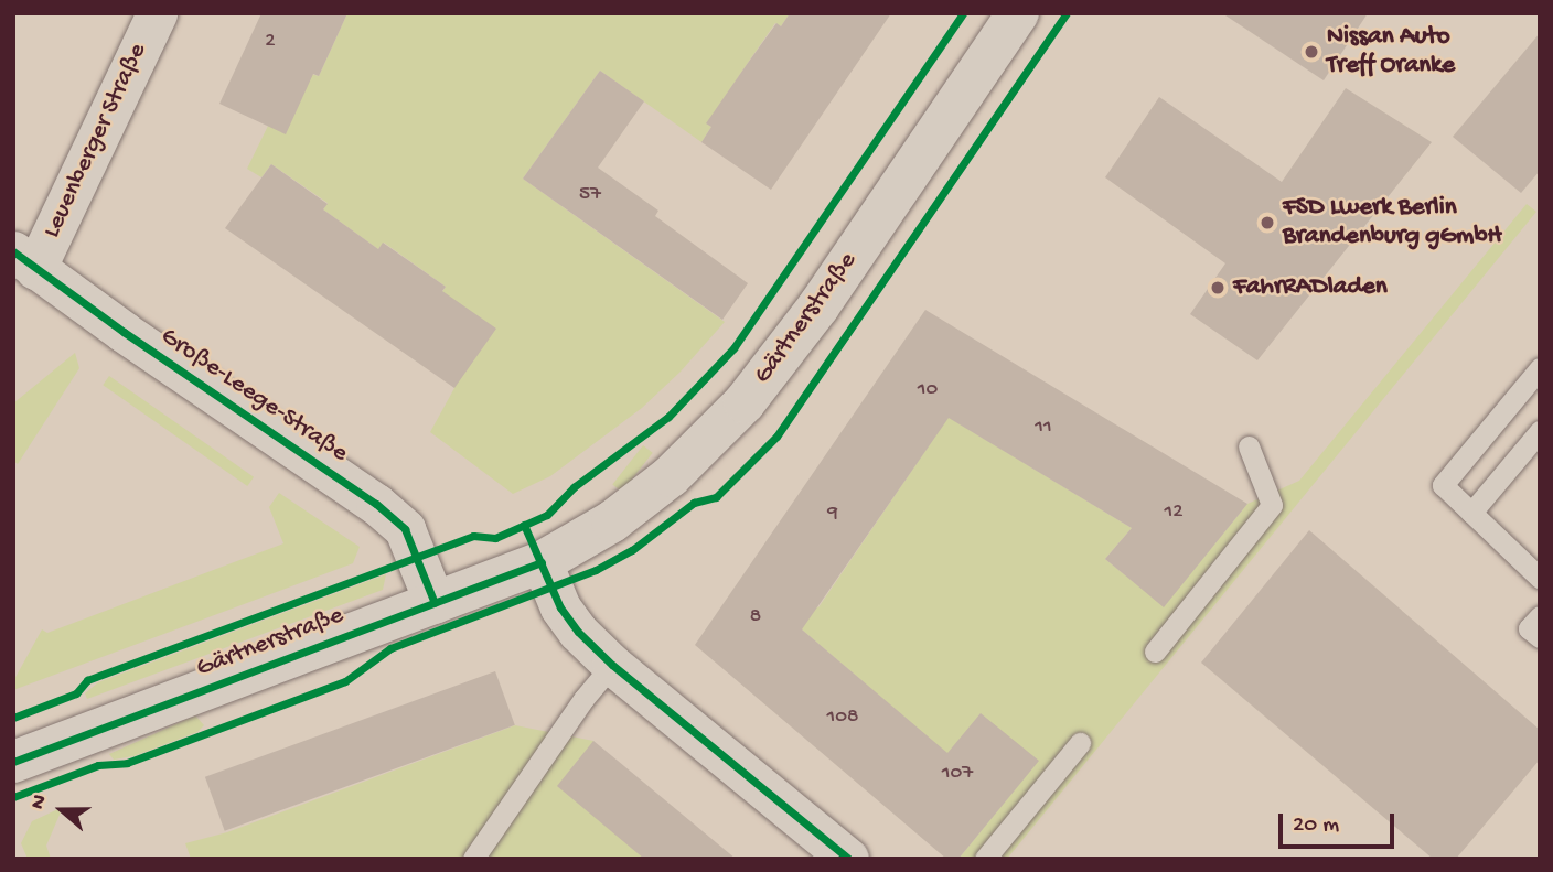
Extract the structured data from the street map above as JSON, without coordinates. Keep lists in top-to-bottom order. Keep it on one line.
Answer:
{"streets":{"street":["Leuenberger Straße","Gärtnerstraße","Große-Leege-Straße"]},"crossings":[["Leuenberger Straße","Große-Leege-Straße"],["Gärtnerstraße","Große-Leege-Straße"]],"places":["Nissan Auto Treff Oranke","FSD Lwerk Berlin Brandenburg gGmbH","FahrRADladen"],"house_numbers":["2","57","10","11","12","9","8","108","107"],"scale_bar":"20 m","north":"left"}
